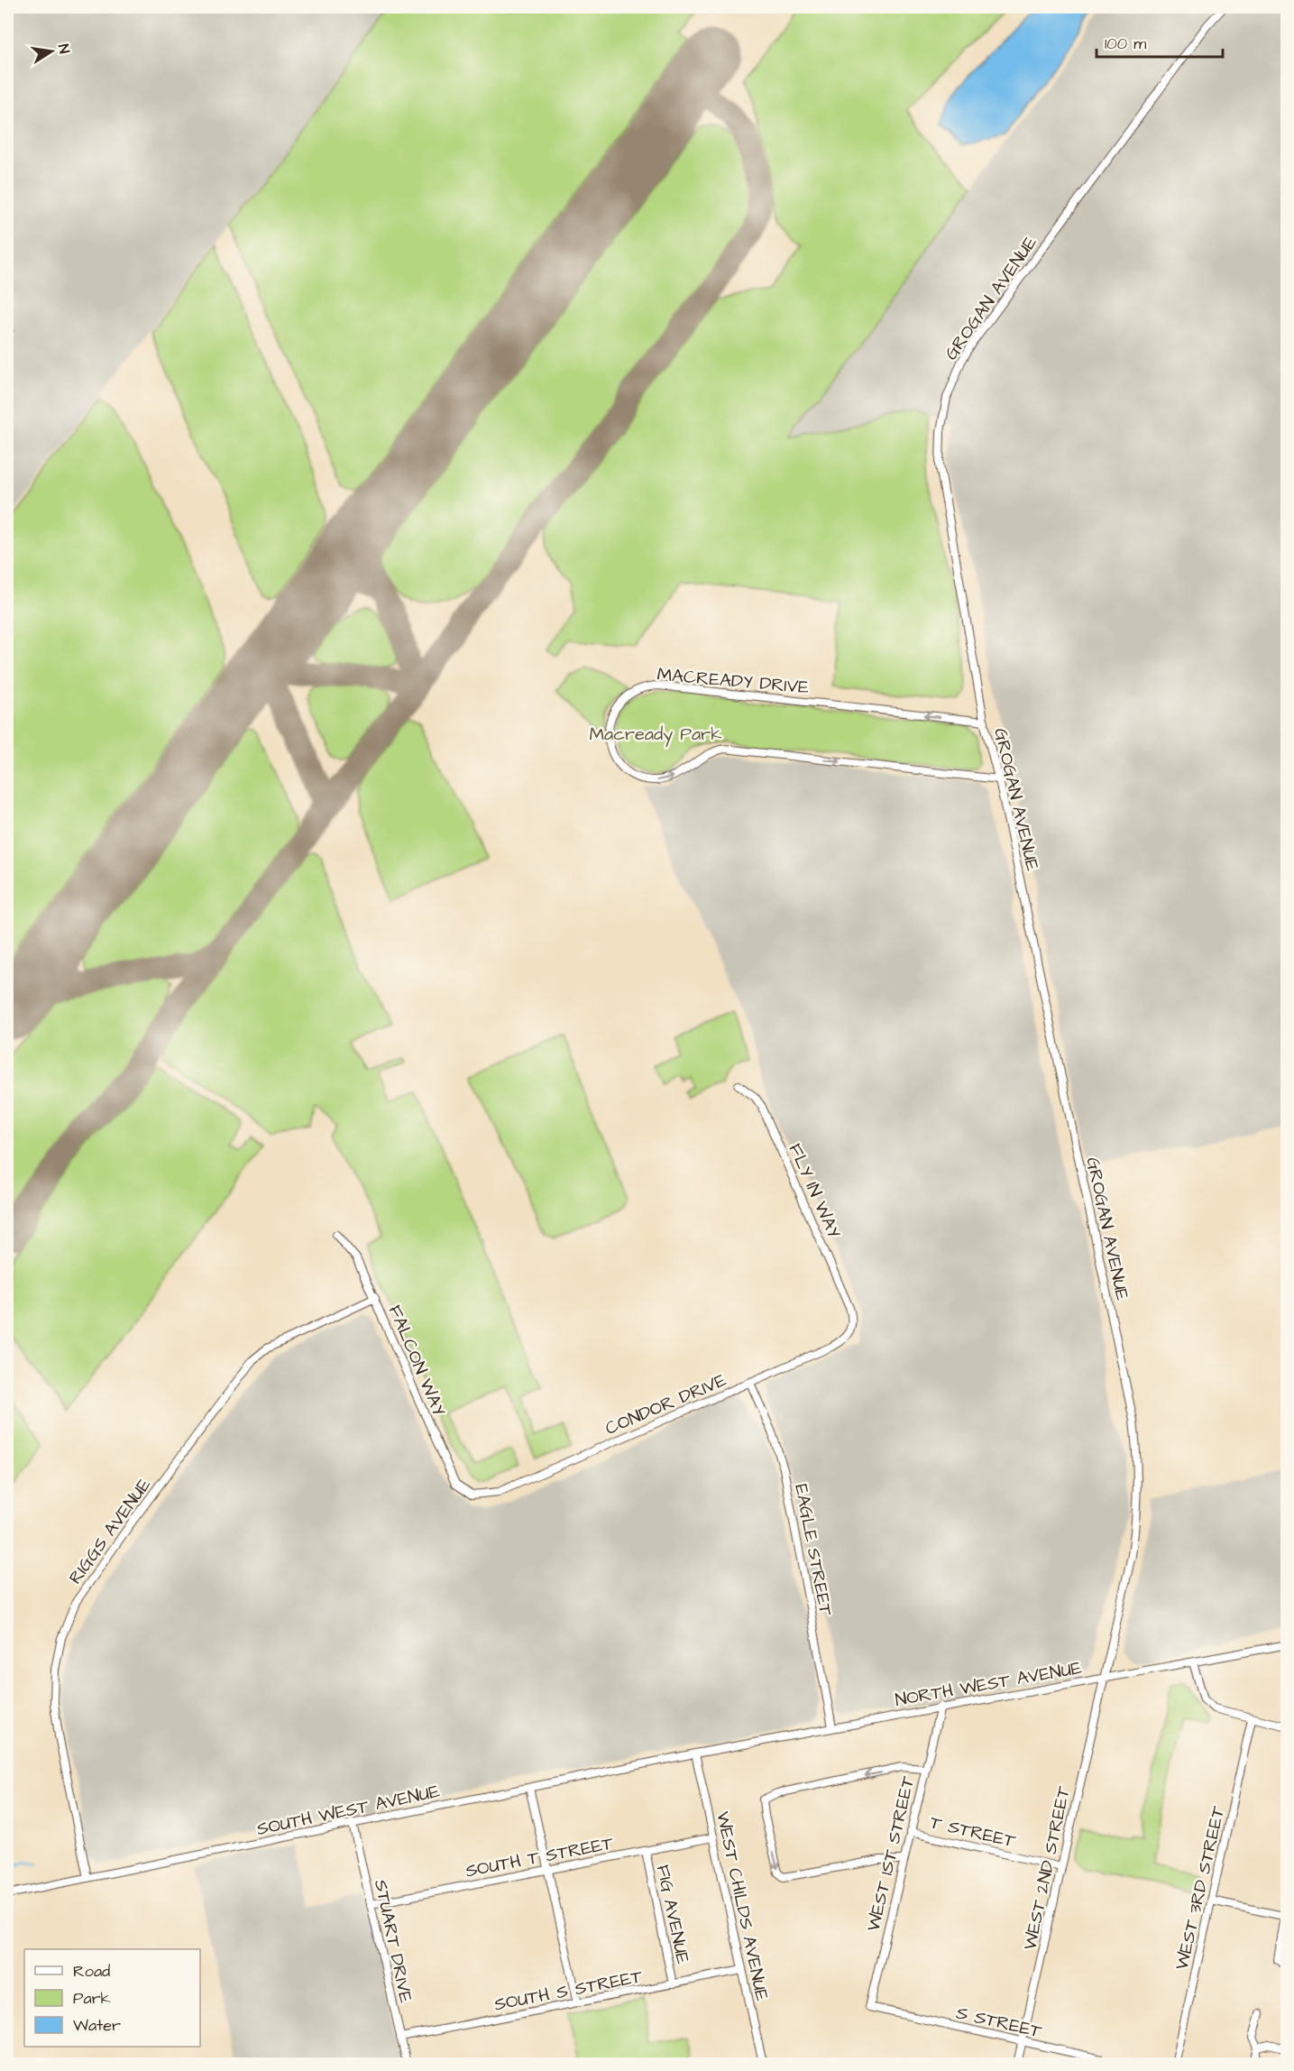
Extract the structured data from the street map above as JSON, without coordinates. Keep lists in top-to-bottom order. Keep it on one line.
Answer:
{"streets":{"street":["GROGAN AVENUE","MACREADY DRIVE","FLY IN WAY","FALCON WAY","CONDOR DRIVE","RIGGS AVENUE","EAGLE STREET","NORTH WEST AVENUE","SOUTH WEST AVENUE","T STREET","WEST 1ST STREET","SOUTH T STREET","WEST 2ND STREET","WEST 3RD STREET","WEST CHILDS AVENUE","FIG AVENUE","STUART DRIVE","SOUTH S STREET","S STREET"]},"crossings":[["GROGAN AVENUE","MACREADY DRIVE"],["GROGAN AVENUE","NORTH WEST AVENUE"],["GROGAN AVENUE","WEST 2ND STREET"],["FLY IN WAY","CONDOR DRIVE"],["FALCON WAY","CONDOR DRIVE"],["FALCON WAY","RIGGS AVENUE"],["CONDOR DRIVE","EAGLE STREET"],["RIGGS AVENUE","SOUTH WEST AVENUE"],["EAGLE STREET","NORTH WEST AVENUE"],["NORTH WEST AVENUE","SOUTH WEST AVENUE"],["NORTH WEST AVENUE","WEST 1ST STREET"],["NORTH WEST AVENUE","WEST 2ND STREET"],["NORTH WEST AVENUE","WEST CHILDS AVENUE"],["SOUTH WEST AVENUE","WEST CHILDS AVENUE"],["SOUTH WEST AVENUE","STUART DRIVE"],["T STREET","WEST 1ST STREET"],["T STREET","WEST 2ND STREET"],["WEST 1ST STREET","S STREET"],["SOUTH T STREET","WEST CHILDS AVENUE"],["SOUTH T STREET","FIG AVENUE"],["SOUTH T STREET","STUART DRIVE"],["WEST 2ND STREET","S STREET"],["WEST CHILDS AVENUE","SOUTH S STREET"],["FIG AVENUE","SOUTH S STREET"],["STUART DRIVE","SOUTH S STREET"]],"parks":["Macready Park"],"legend":["Road","Park","Water"],"scale_bar":"100 m","north":"right"}
